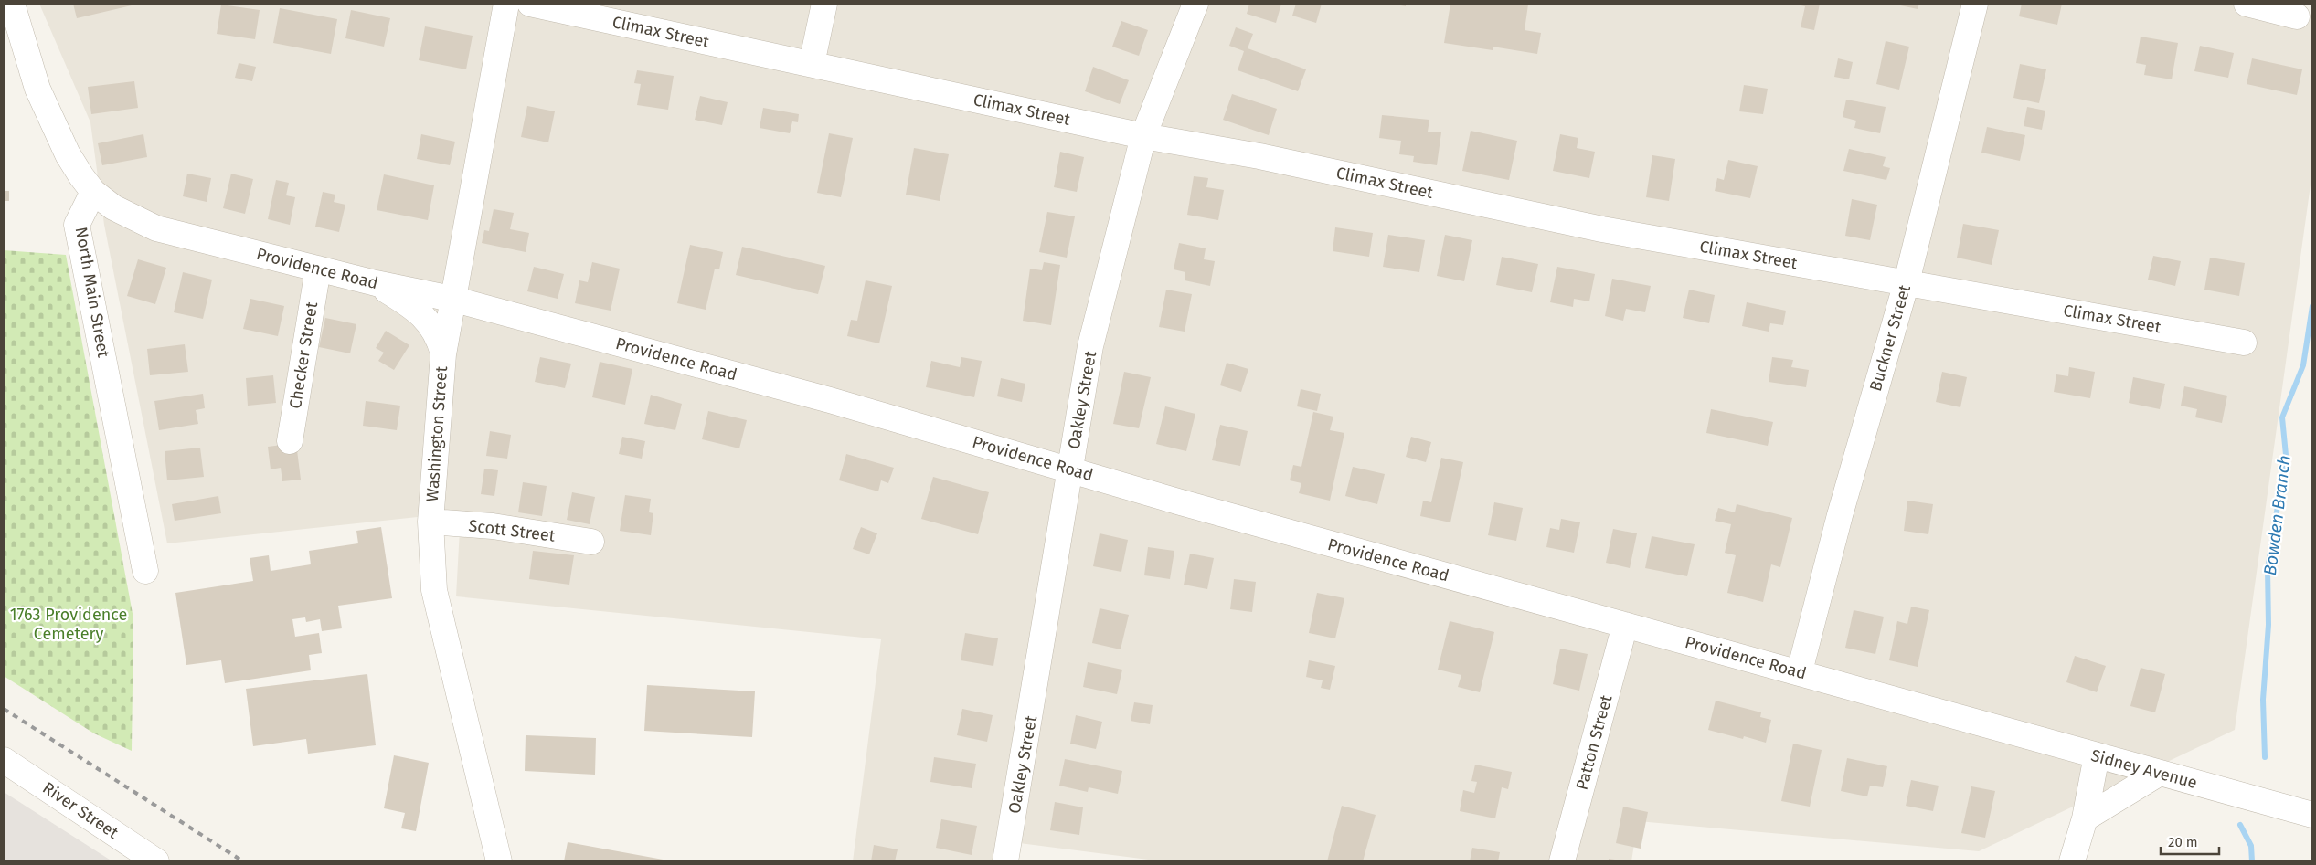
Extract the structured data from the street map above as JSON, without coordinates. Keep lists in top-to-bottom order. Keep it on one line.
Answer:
{"streets":{"street":["Climax Street","Providence Road","North Main Street","Buckner Street","Checker Street","Oakley Street","Washington Street","Scott Street","Patton Street","Sidney Avenue","River Street"]},"crossings":[["Climax Street","Buckner Street"],["Climax Street","Oakley Street"],["Providence Road","North Main Street"],["Providence Road","Buckner Street"],["Providence Road","Checker Street"],["Providence Road","Oakley Street"],["Providence Road","Washington Street"],["Providence Road","Patton Street"],["Providence Road","Sidney Avenue"],["Washington Street","Scott Street"]],"water":["Bowden Branch"],"parks":["1763 Providence Cemetery"],"scale_bar":"20 m"}
